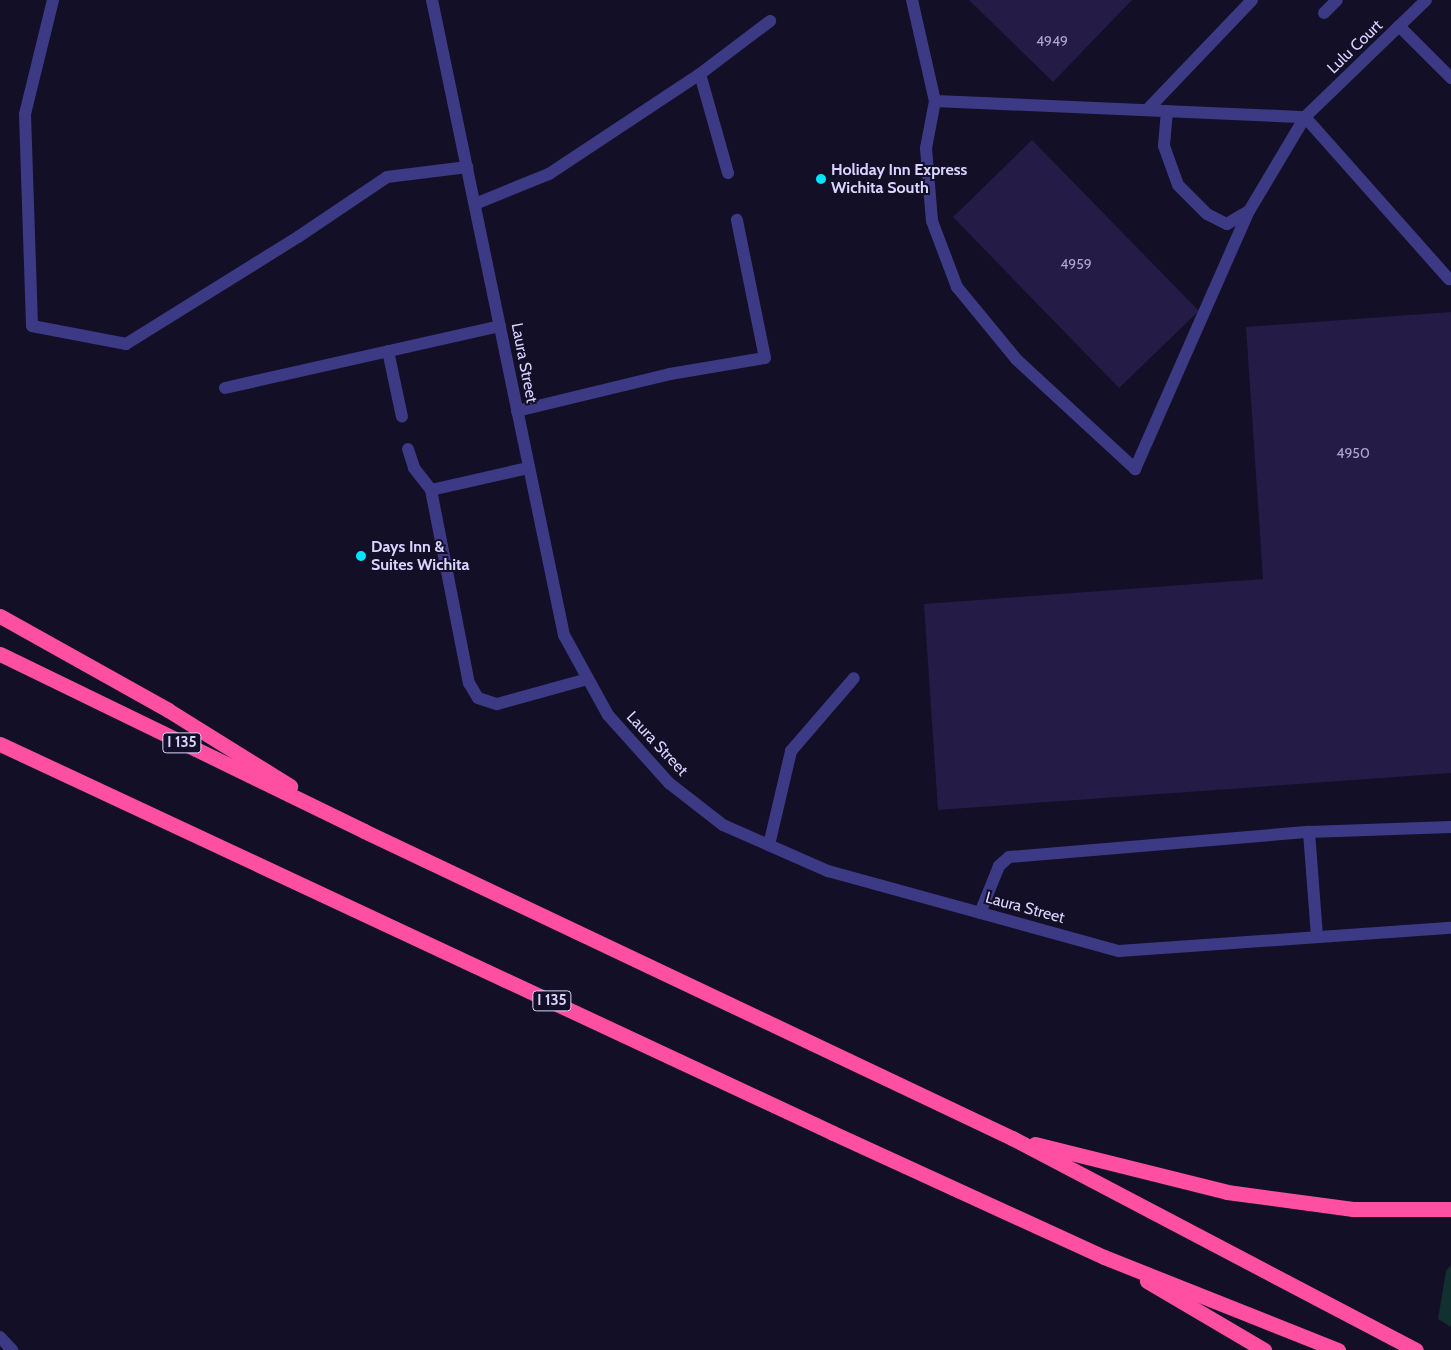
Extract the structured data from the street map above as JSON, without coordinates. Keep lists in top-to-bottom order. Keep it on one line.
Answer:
{"streets":{"highway":["I 135"],"street":["Lulu Court","Laura Street"]},"places":["Holiday Inn Express Wichita South","Days Inn & Suites Wichita"],"house_numbers":["4949","4959","4950"]}
